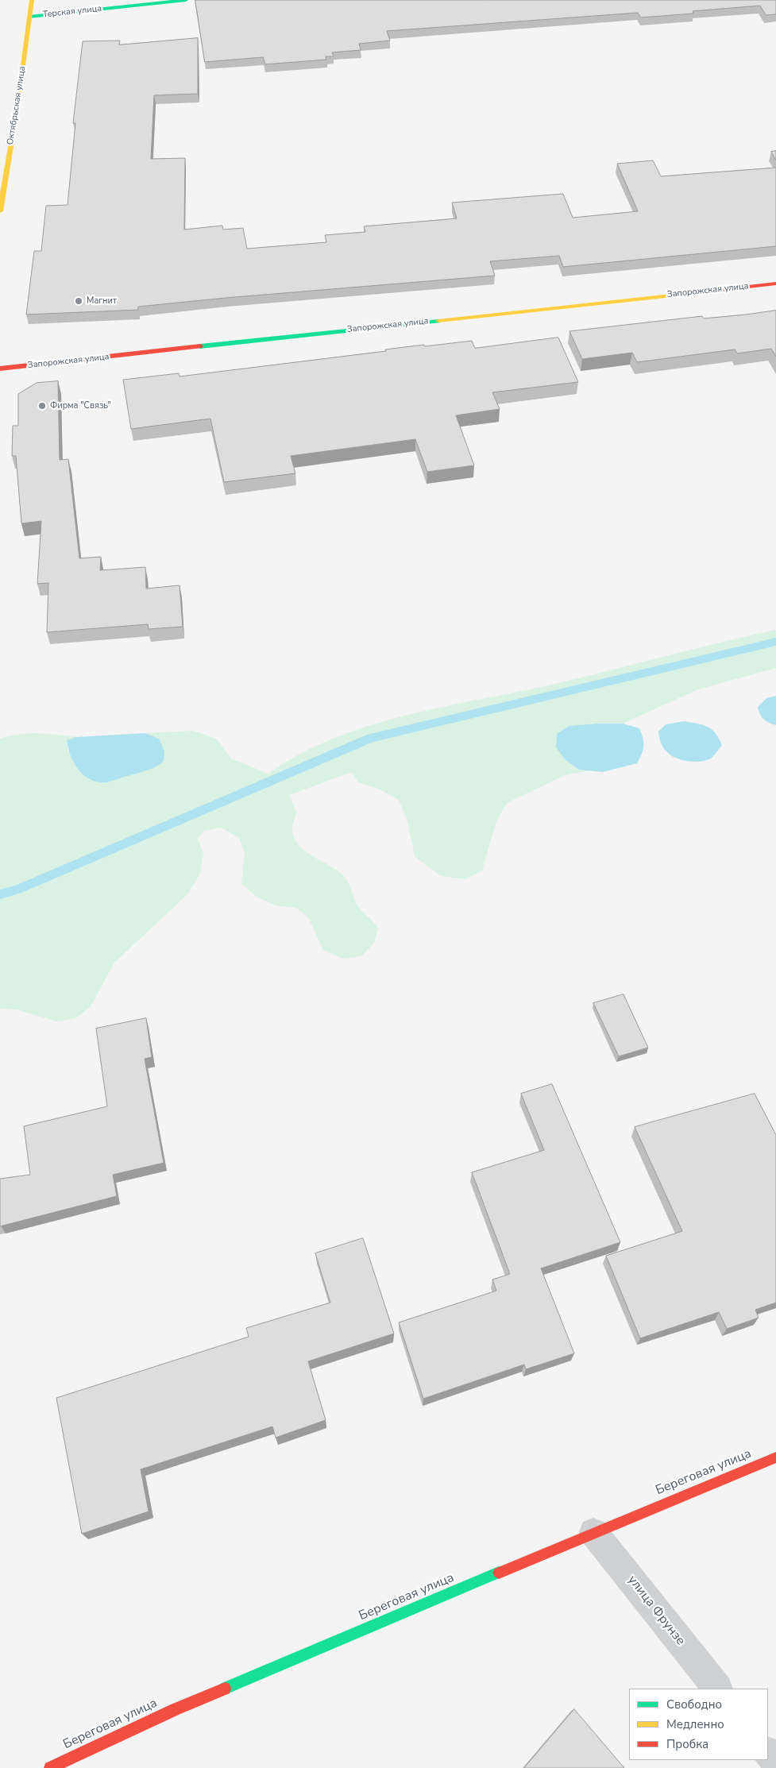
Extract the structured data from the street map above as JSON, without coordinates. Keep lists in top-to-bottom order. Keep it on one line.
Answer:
{"streets":{"street":["Терская улица","Октябрьская улица","Запорожская улица","Береговая улица","улица Фрунзе"]},"crossings":[["Терская улица","Октябрьская улица"],["Береговая улица","улица Фрунзе"]],"places":["Магнит","Фирма \"Связь\""],"legend":["Свободно","Медленно","Пробка"]}
